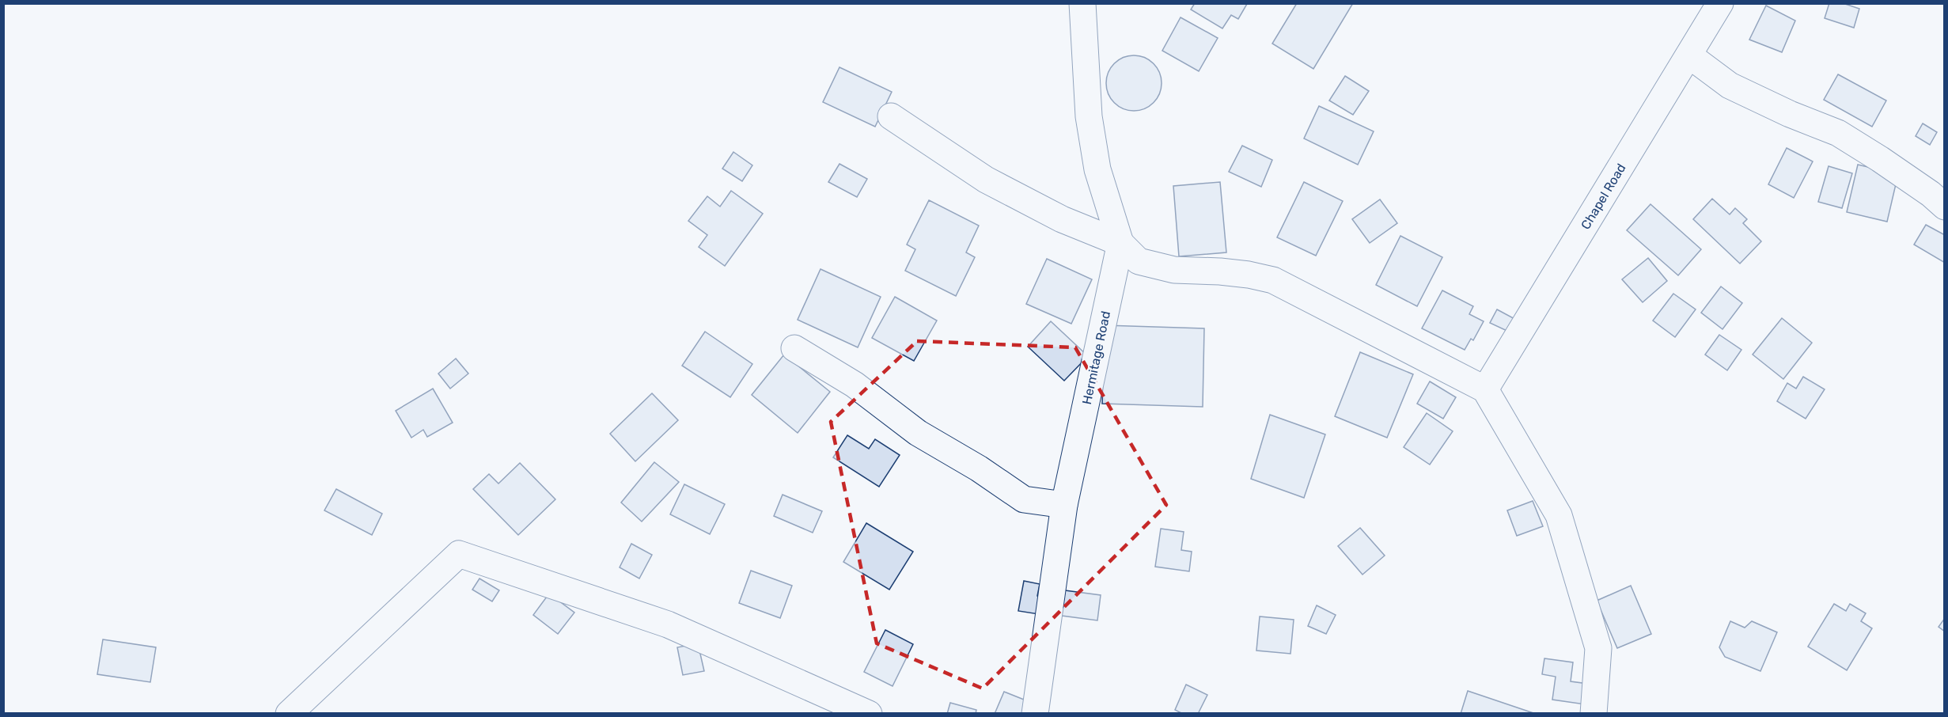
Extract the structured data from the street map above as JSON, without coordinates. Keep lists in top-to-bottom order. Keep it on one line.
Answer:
{"streets":{"street":["Chapel Road","Hermitage Road"]}}
